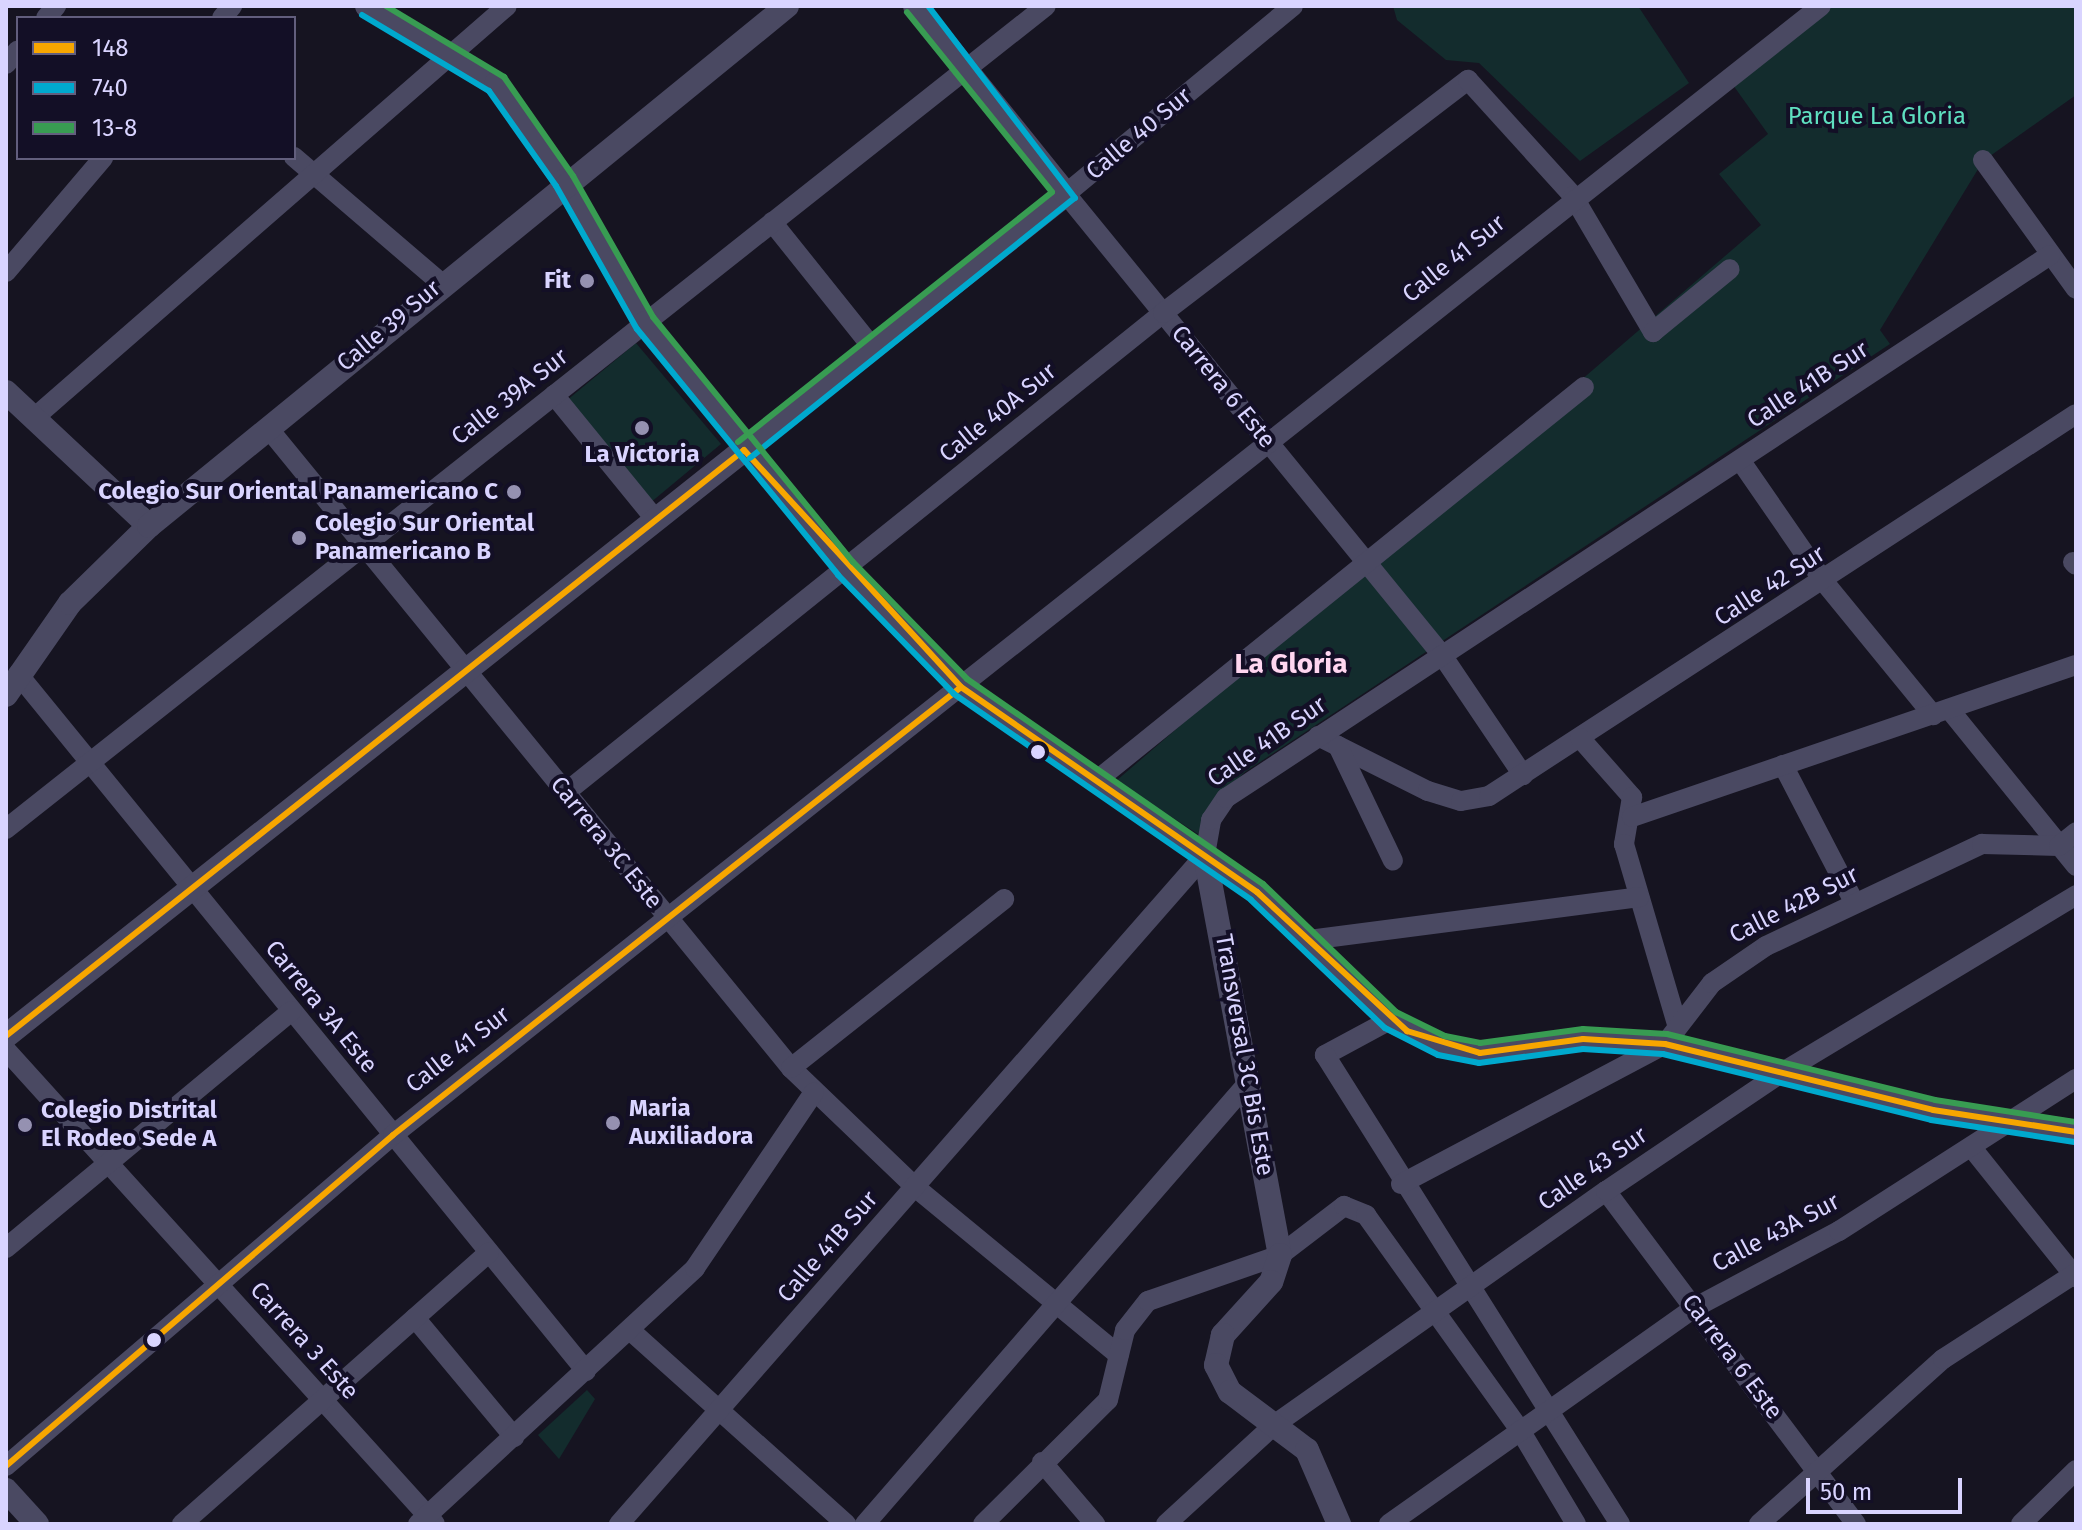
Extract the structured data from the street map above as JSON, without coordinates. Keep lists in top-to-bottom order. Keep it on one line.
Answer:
{"streets":{"street":["Calle 40 Sur","Calle 41 Sur","Calle 39 Sur","Calle 41B Sur","Carrera 6 Este","Calle 39A Sur","Calle 40A Sur","Calle 42 Sur","Carrera 3C Este","Calle 42B Sur","Carrera 3A Este","Transversal 3C Bis Este","Calle 43 Sur","Calle 43A Sur","Carrera 3 Este"]},"crossings":[["Calle 40 Sur","Carrera 6 Este"],["Calle 40 Sur","Carrera 3C Este"],["Calle 40 Sur","Carrera 3A Este"],["Calle 41 Sur","Carrera 6 Este"],["Calle 41 Sur","Calle 40A Sur"],["Calle 41 Sur","Carrera 3C Este"],["Calle 41 Sur","Carrera 3A Este"],["Calle 41 Sur","Carrera 3 Este"],["Calle 39 Sur","Carrera 3C Este"],["Calle 39 Sur","Carrera 3A Este"],["Calle 41B Sur","Carrera 6 Este"],["Calle 41B Sur","Carrera 3C Este"],["Calle 41B Sur","Transversal 3C Bis Este"],["Carrera 6 Este","Calle 39A Sur"],["Carrera 6 Este","Calle 40A Sur"],["Carrera 6 Este","Calle 42 Sur"],["Carrera 6 Este","Calle 43 Sur"],["Carrera 6 Este","Calle 43A Sur"],["Calle 39A Sur","Carrera 3C Este"],["Calle 39A Sur","Carrera 3A Este"],["Calle 40A Sur","Carrera 3C Este"]],"districts":["La Gloria"],"parks":["Parque La Gloria"],"places":["Fit","La Victoria","Colegio Sur Oriental Panamericano C","Colegio Sur Oriental Panamericano B","Maria Auxiliadora","Colegio Distrital El Rodeo Sede A"],"lines":["transit line 740","transit line 13-8","transit line 148"],"legend":["148","740","13-8"],"scale_bar":"50 m"}
